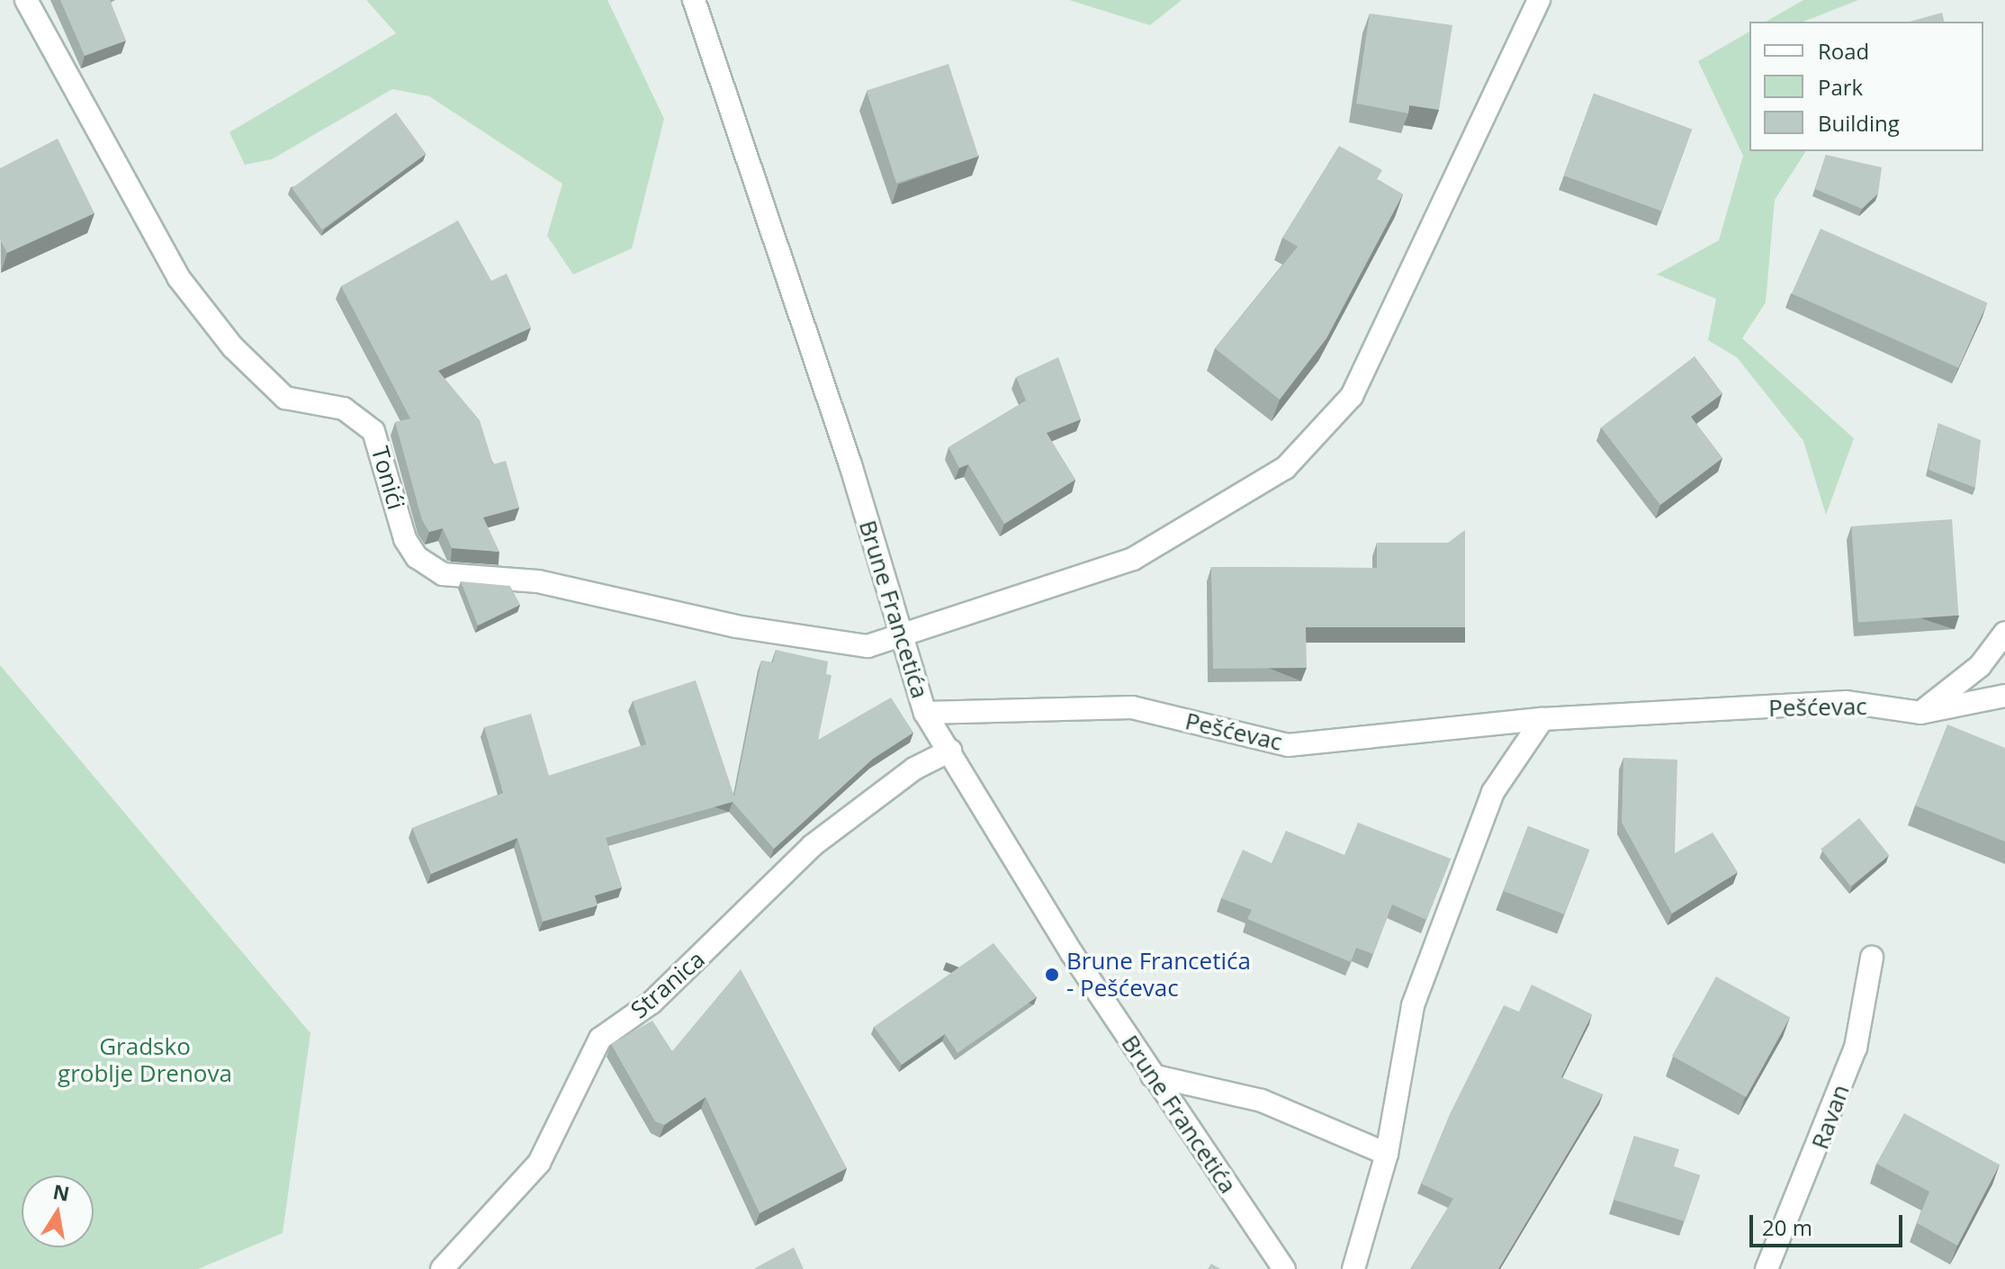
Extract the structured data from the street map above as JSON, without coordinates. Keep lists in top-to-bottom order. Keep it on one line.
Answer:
{"streets":{"street":["Tonići","Brune Francetića","Pešćevac","Stranica","Ravan"]},"crossings":[["Tonići","Brune Francetića"],["Brune Francetića","Pešćevac"],["Brune Francetića","Stranica"]],"parks":["Gradsko groblje Drenova"],"places":["Brune Francetića - Pešćevac"],"legend":["Road","Park","Building"],"scale_bar":"20 m","north":"top"}
